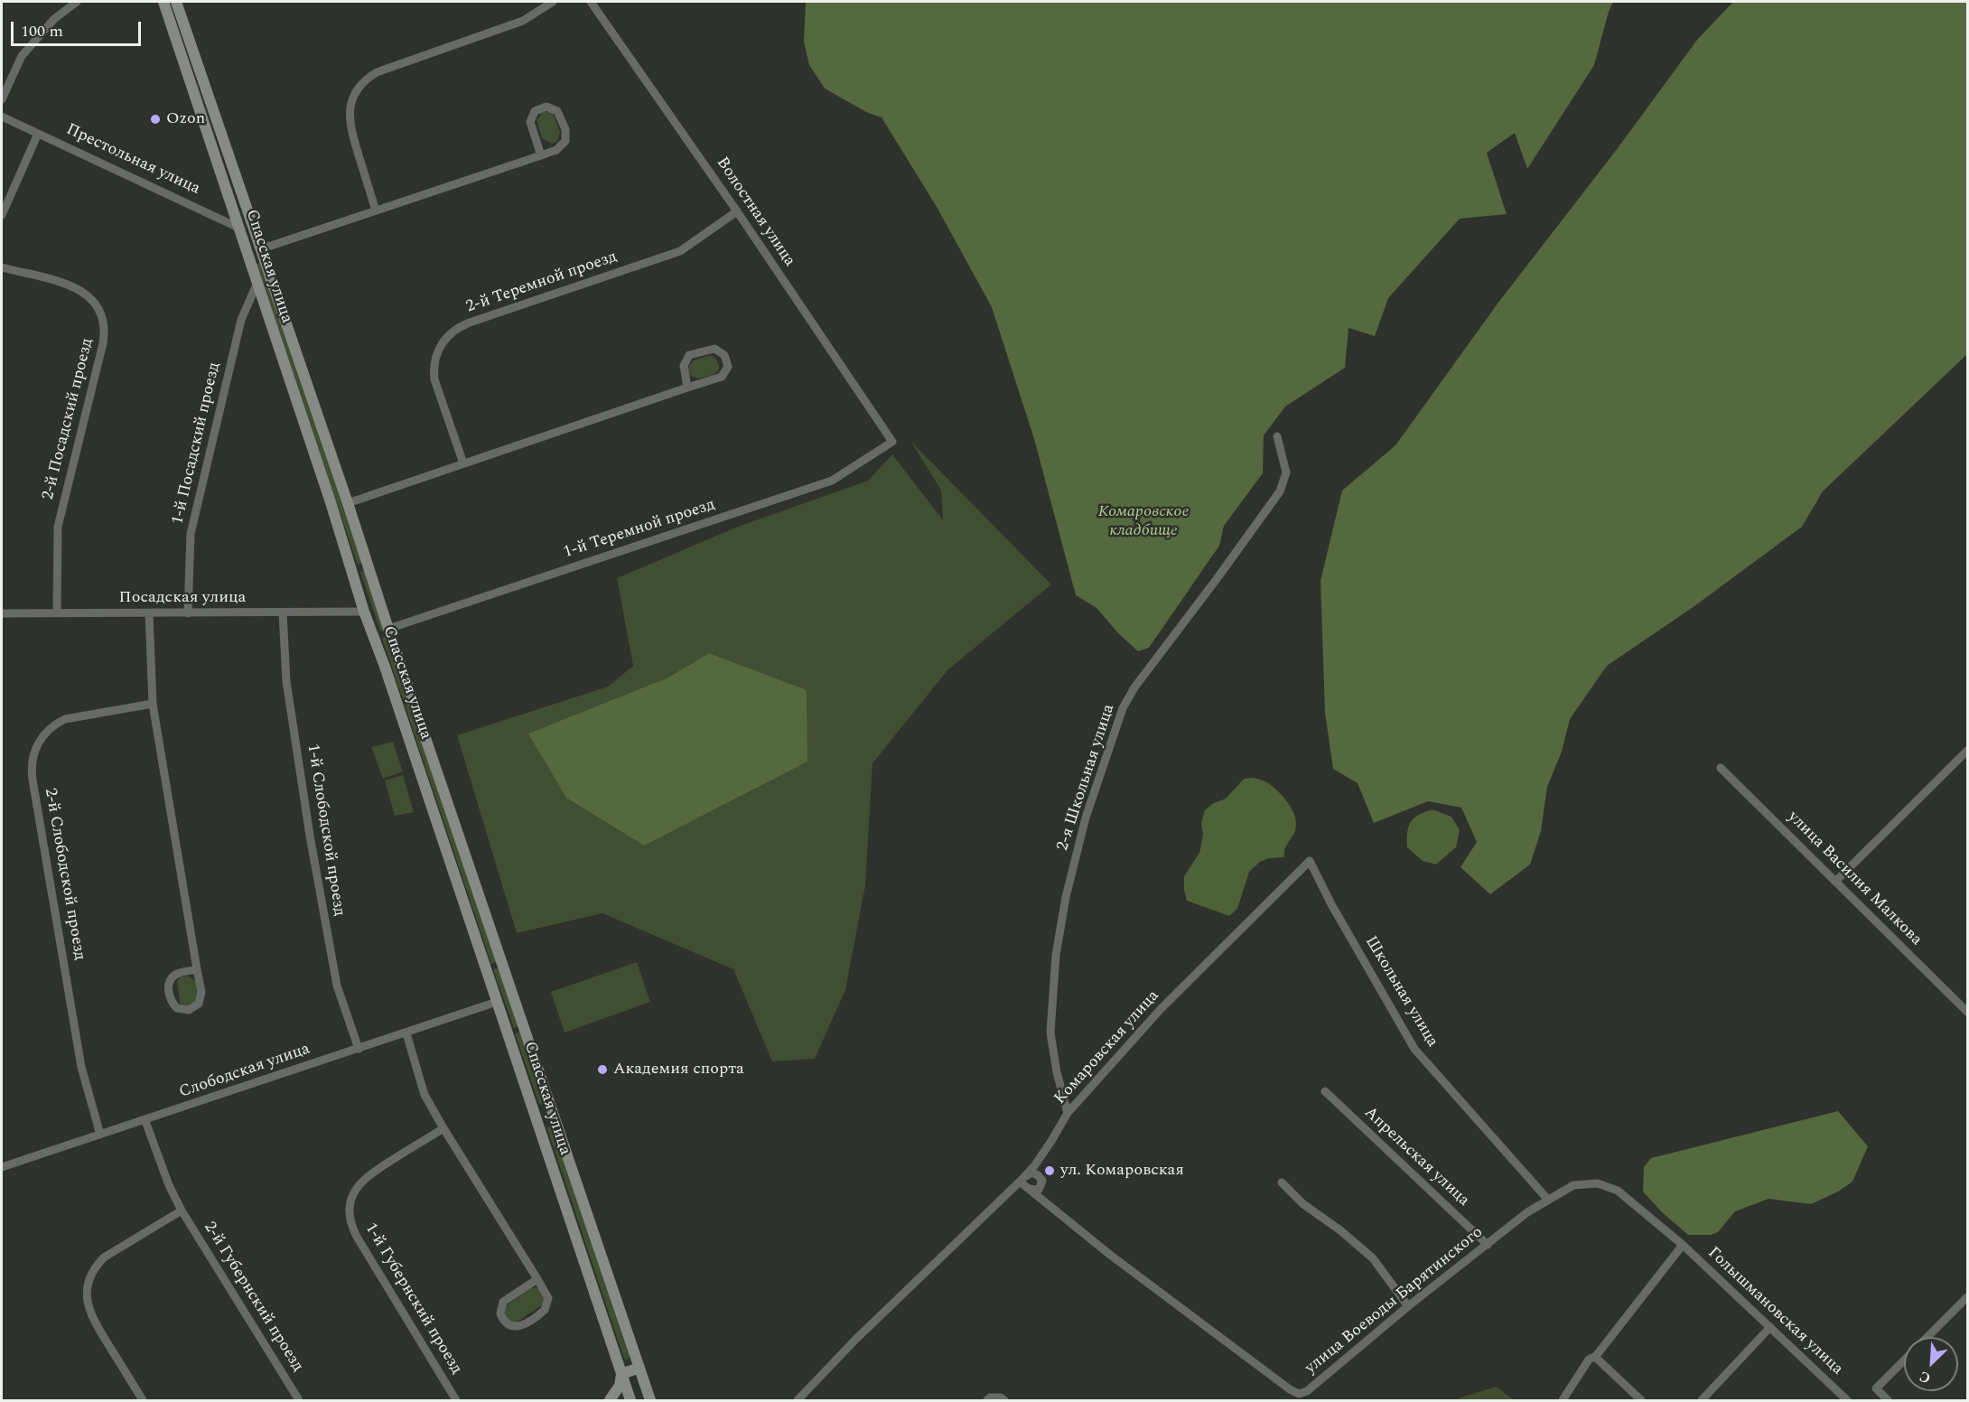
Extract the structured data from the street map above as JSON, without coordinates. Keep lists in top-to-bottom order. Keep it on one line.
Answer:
{"streets":{"street":["Престольная улица","Волостная улица","Спасская улица","2-й Теремной проезд","2-й Посадский проезд","1-й Посадский проезд","1-й Теремной проезд","Посадская улица","2-я Школьная улица","1-й Слободской проезд","2-й Слободской проезд","улица Василия Малкова","Школьная улица","Комаровская улица","Слободская улица","Апрельская улица","2-й Губернский проезд","1-й Губернский проезд","улица Воеводы Барятинского","Голышмановская улица"]},"crossings":[["Престольная улица","Спасская улица"],["Волостная улица","2-й Теремной проезд"],["Волостная улица","1-й Теремной проезд"],["Спасская улица","1-й Посадский проезд"],["Спасская улица","1-й Теремной проезд"],["Спасская улица","Посадская улица"],["Спасская улица","Слободская улица"],["2-й Посадский проезд","Посадская улица"],["1-й Посадский проезд","Посадская улица"],["Посадская улица","1-й Слободской проезд"],["2-я Школьная улица","Комаровская улица"],["1-й Слободской проезд","Слободская улица"],["2-й Слободской проезд","Слободская улица"],["Школьная улица","Комаровская улица"],["Школьная улица","улица Воеводы Барятинского"],["Комаровская улица","улица Воеводы Барятинского"],["Слободская улица","2-й Губернский проезд"],["Апрельская улица","улица Воеводы Барятинского"],["улица Воеводы Барятинского","Голышмановская улица"]],"parks":["Комаровское кладбище"],"places":["Ozon","Академия спорта","ул. Комаровская"],"scale_bar":"100 m","north":"bottom left"}
